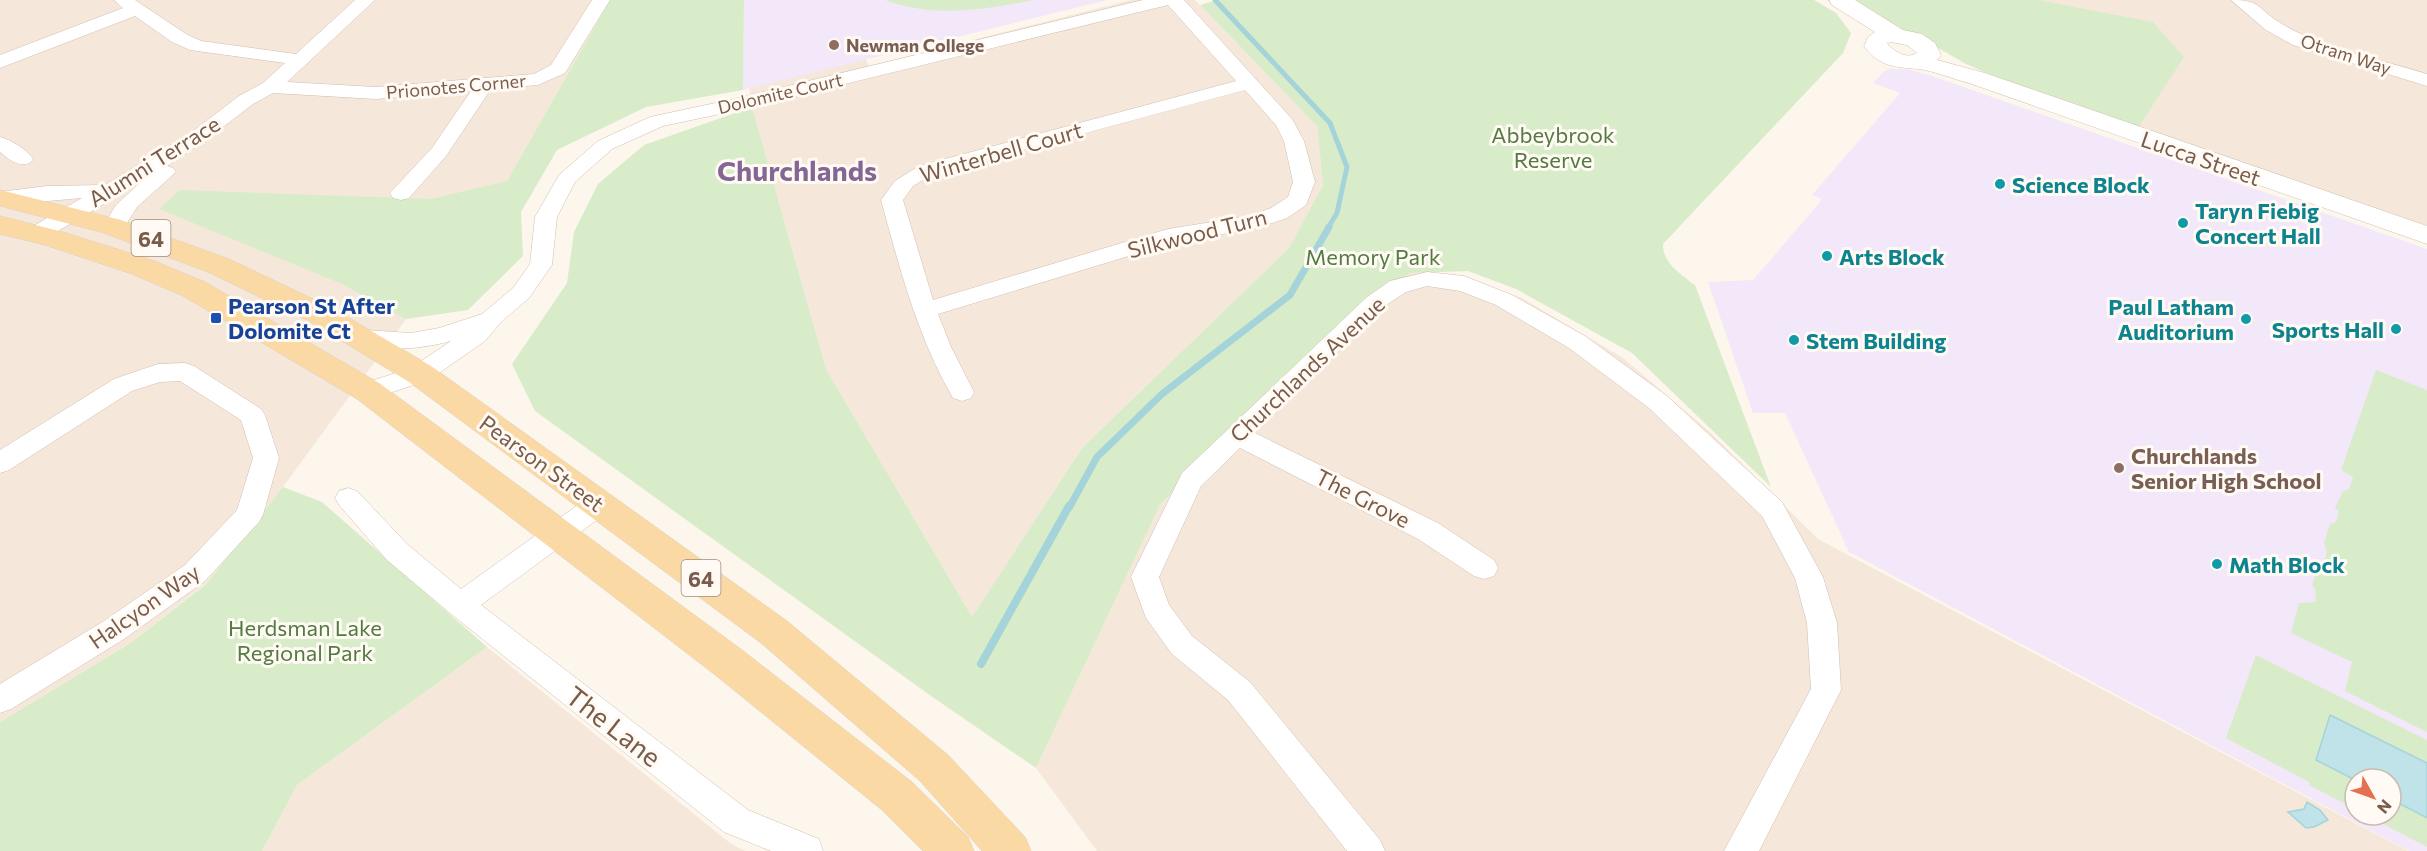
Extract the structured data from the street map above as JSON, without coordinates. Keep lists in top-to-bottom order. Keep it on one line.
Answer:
{"streets":{"main road":["64","Pearson Street"],"street":["Otram Way","Prionotes Corner","Dolomite Court","Winterbell Court","Lucca Street","Alumni Terrace","Silkwood Turn","Churchlands Avenue","The Grove","Halcyon Way","The Lane"]},"crossings":[["Prionotes Corner","Alumni Terrace"],["Dolomite Court","Pearson Street"],["Winterbell Court","Silkwood Turn"],["Alumni Terrace","Pearson Street"],["Churchlands Avenue","The Grove"]],"districts":["Churchlands"],"parks":["Abbeybrook Reserve","Memory Park","Herdsman Lake Regional Park"],"places":{"other":["Newman College","Science Block","Taryn Fiebig Concert Hall","Arts Block","Paul Latham Auditorium","Sports Hall","Stem Building","Churchlands Senior High School","Math Block"],"transit":["Pearson St After Dolomite Ct"]},"north":"bottom right"}
